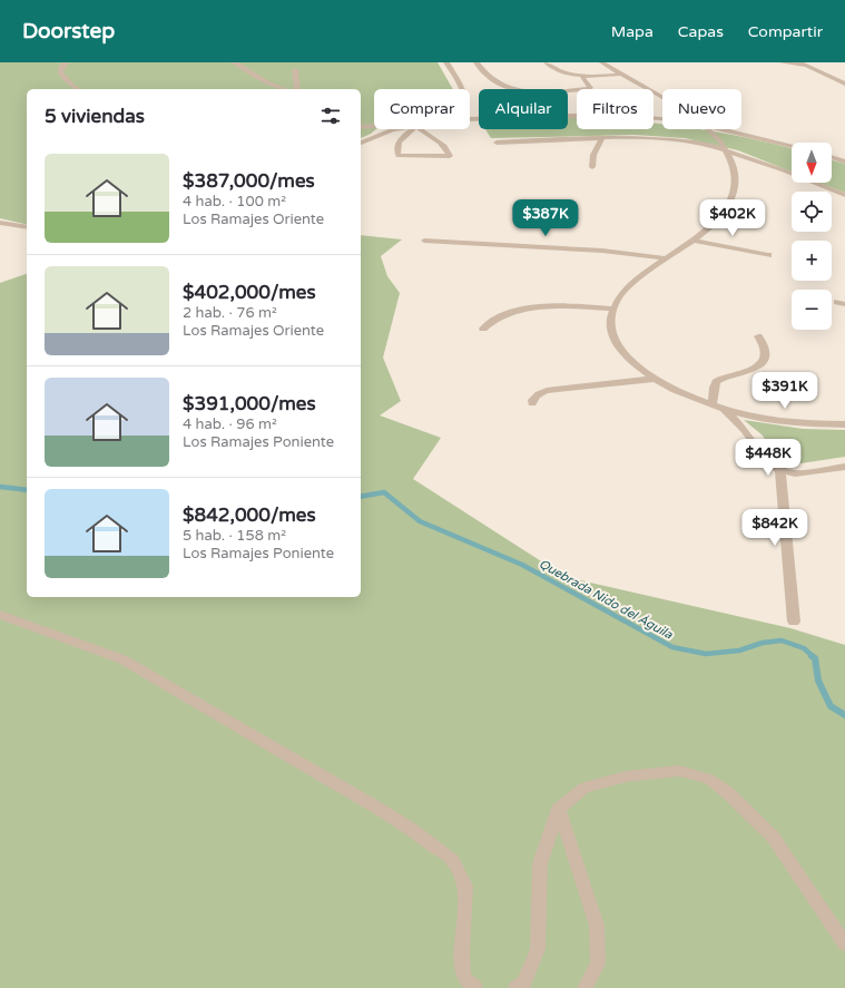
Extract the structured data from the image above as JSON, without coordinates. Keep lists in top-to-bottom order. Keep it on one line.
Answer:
{"water":["Quebrada Nido del Águila"],"north":"bottom","page":{"header":"Doorstep","nav":["Mapa","Capas","Compartir"],"chip":["Comprar","Alquilar","Filtros","Nuevo"],"heading":"5 viviendas","map_buttons":["+","−"],"list":[{"name":"$387,000/mes","note":"4 hab. · 100 m² · Los Ramajes Oriente"},{"name":"$402,000/mes","note":"2 hab. · 76 m² · Los Ramajes Oriente"},{"name":"$391,000/mes","note":"4 hab. · 96 m² · Los Ramajes Poniente"},{"name":"$842,000/mes","note":"5 hab. · 158 m² · Los Ramajes Poniente"}],"price":["$387K","$402K","$391K","$448K","$842K"]}}
